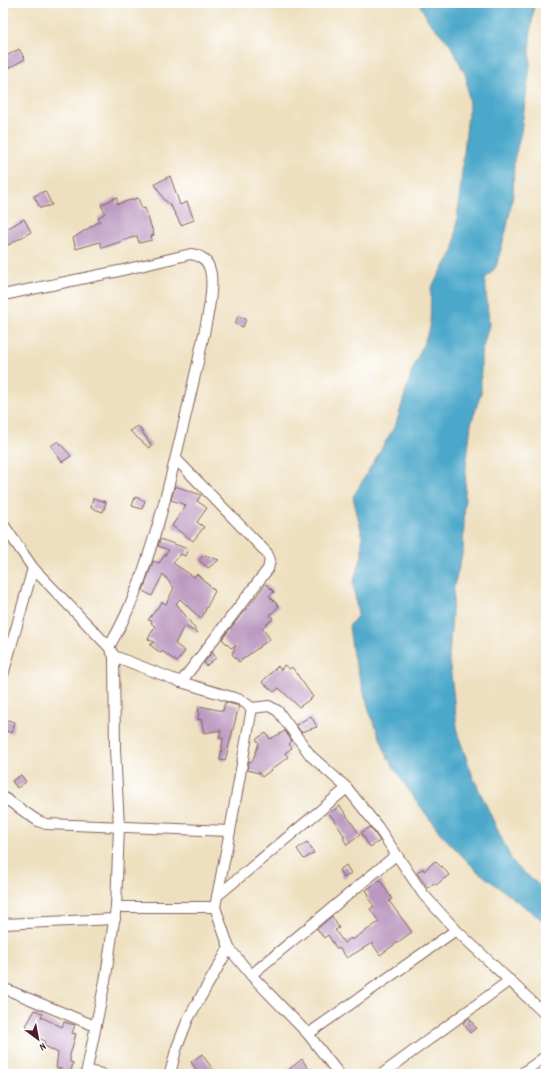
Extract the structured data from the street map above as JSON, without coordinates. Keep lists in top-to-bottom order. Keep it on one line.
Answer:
{"north":"bottom right"}
